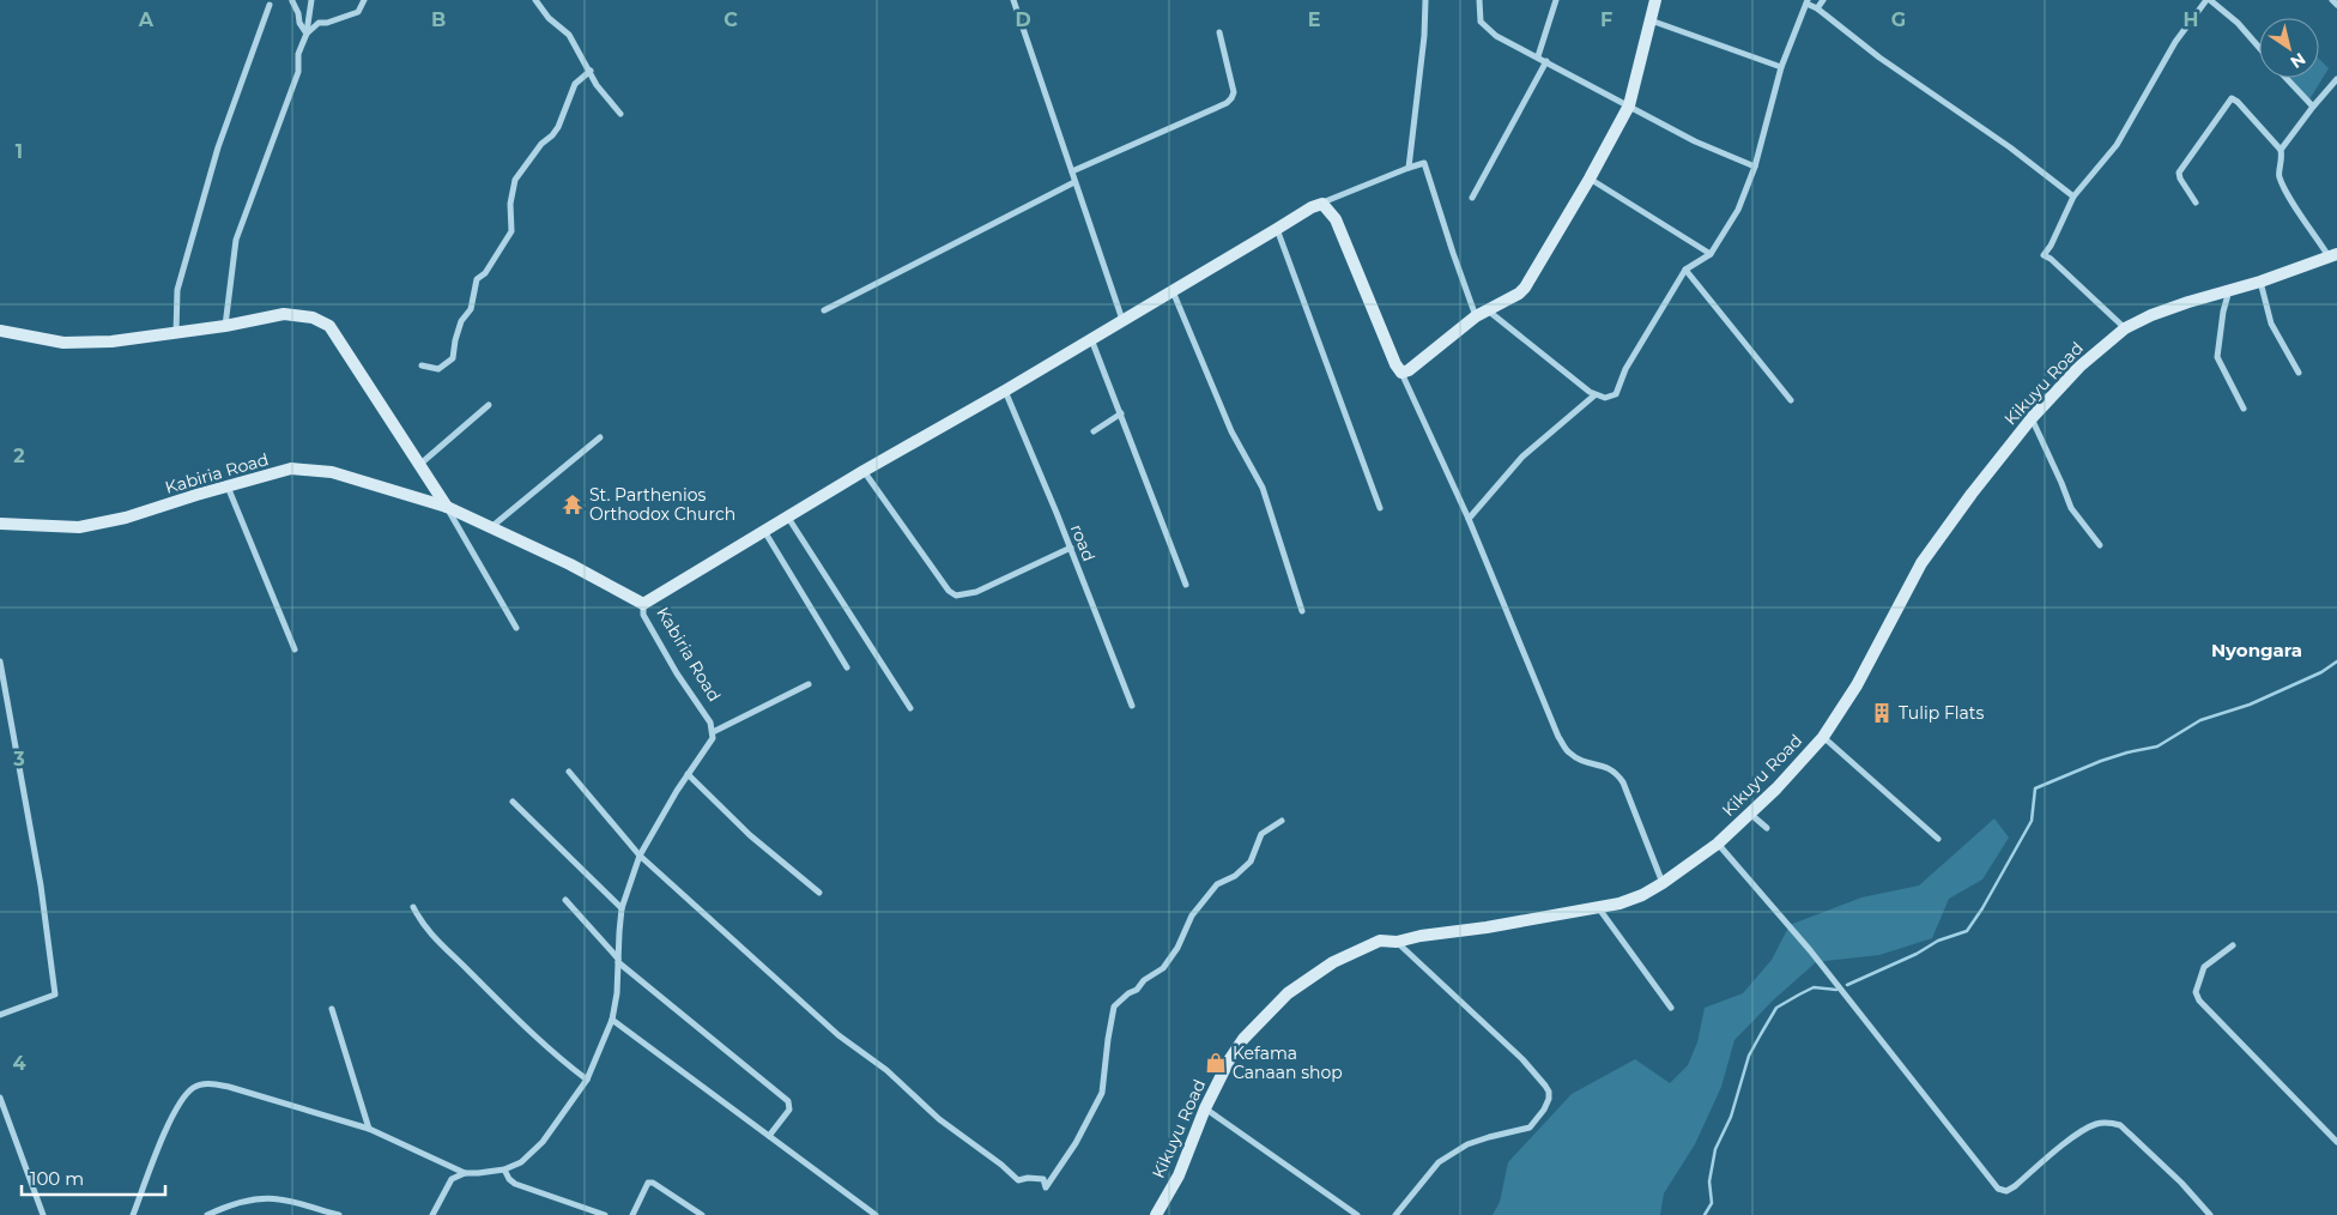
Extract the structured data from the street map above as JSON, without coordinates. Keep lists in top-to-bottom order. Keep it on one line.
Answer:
{"streets":{"main road":["Kikuyu Road","Kabiria Road"],"street":["road"]},"districts":["Nyongara"],"places":{"temple":["St. Parthenios Orthodox Church"],"building":["Tulip Flats"],"shop":["Kefama Canaan shop"]},"scale_bar":"100 m","north":"bottom right","grid":{"columns":["A","B","C","D","E","F","G","H"],"rows":["1","2","3","4"]}}
